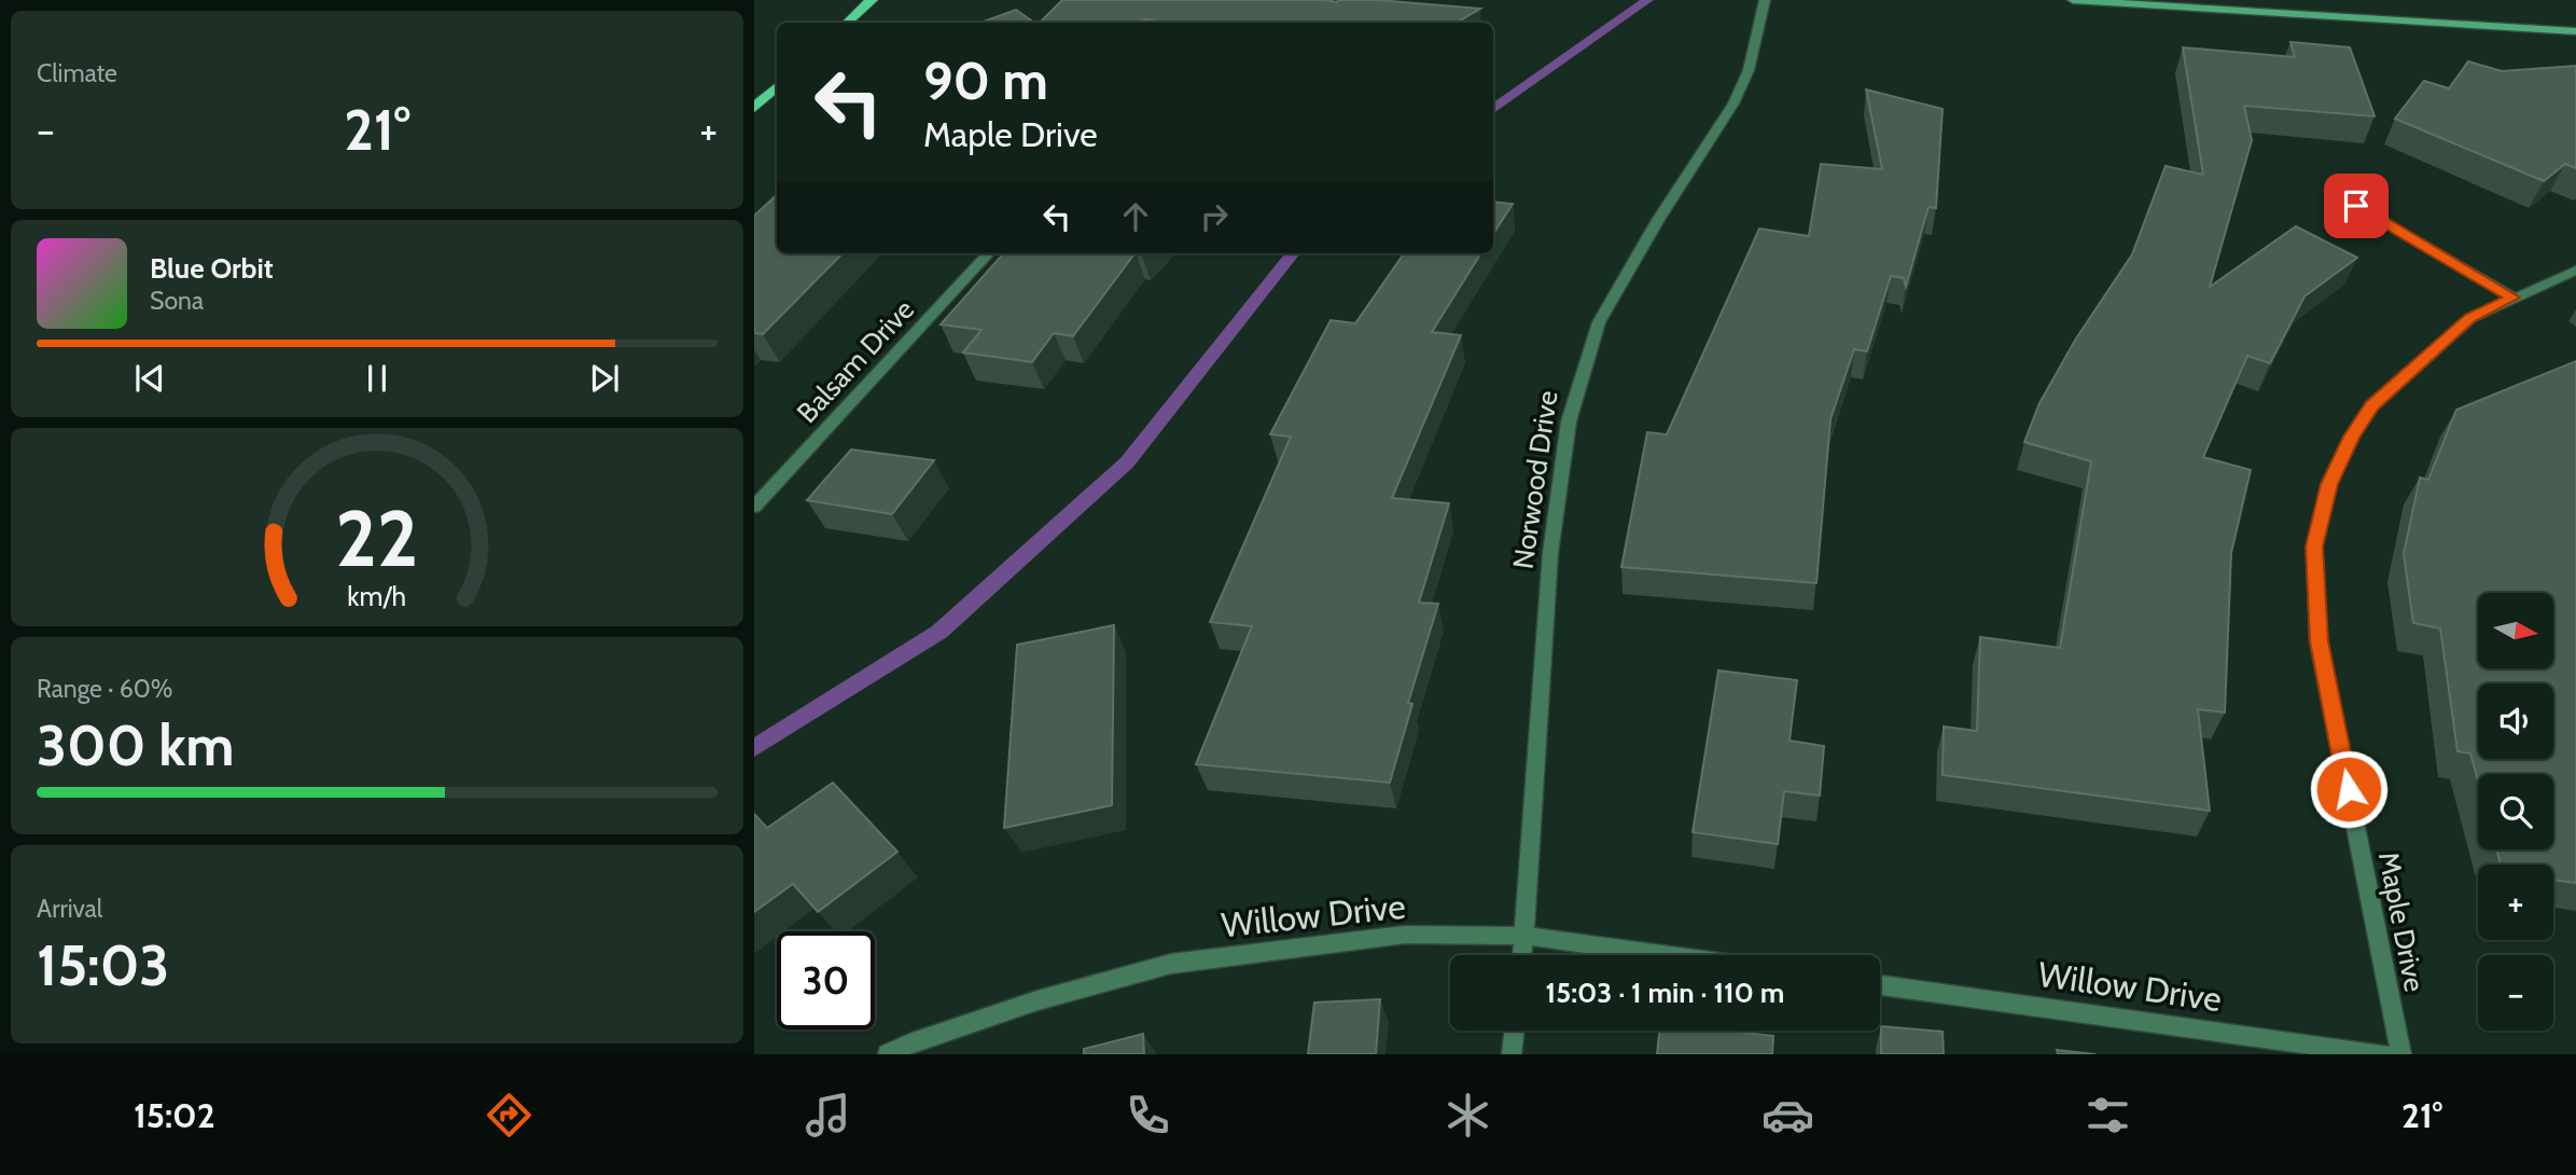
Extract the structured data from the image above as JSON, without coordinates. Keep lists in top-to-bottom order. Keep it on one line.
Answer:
{"streets":{"street":["Balsam Drive","Norwood Drive","Willow Drive","Maple Drive"]},"crossings":[["Norwood Drive","Willow Drive"]],"north":"right","page":{"tile":["Climate",["Range · 60%","300 km"],["Arrival","15:03"]],"turn":["90 m","Maple Drive"],"heat":["−","21°","+"],"song":["Blue Orbit","Sona"],"map_buttons":["+","−"],"limit":"30","trip":"15:03 · 1 min · 110 m","tabs":["15:02","21°"],"gauge":["22","km/h"]}}
